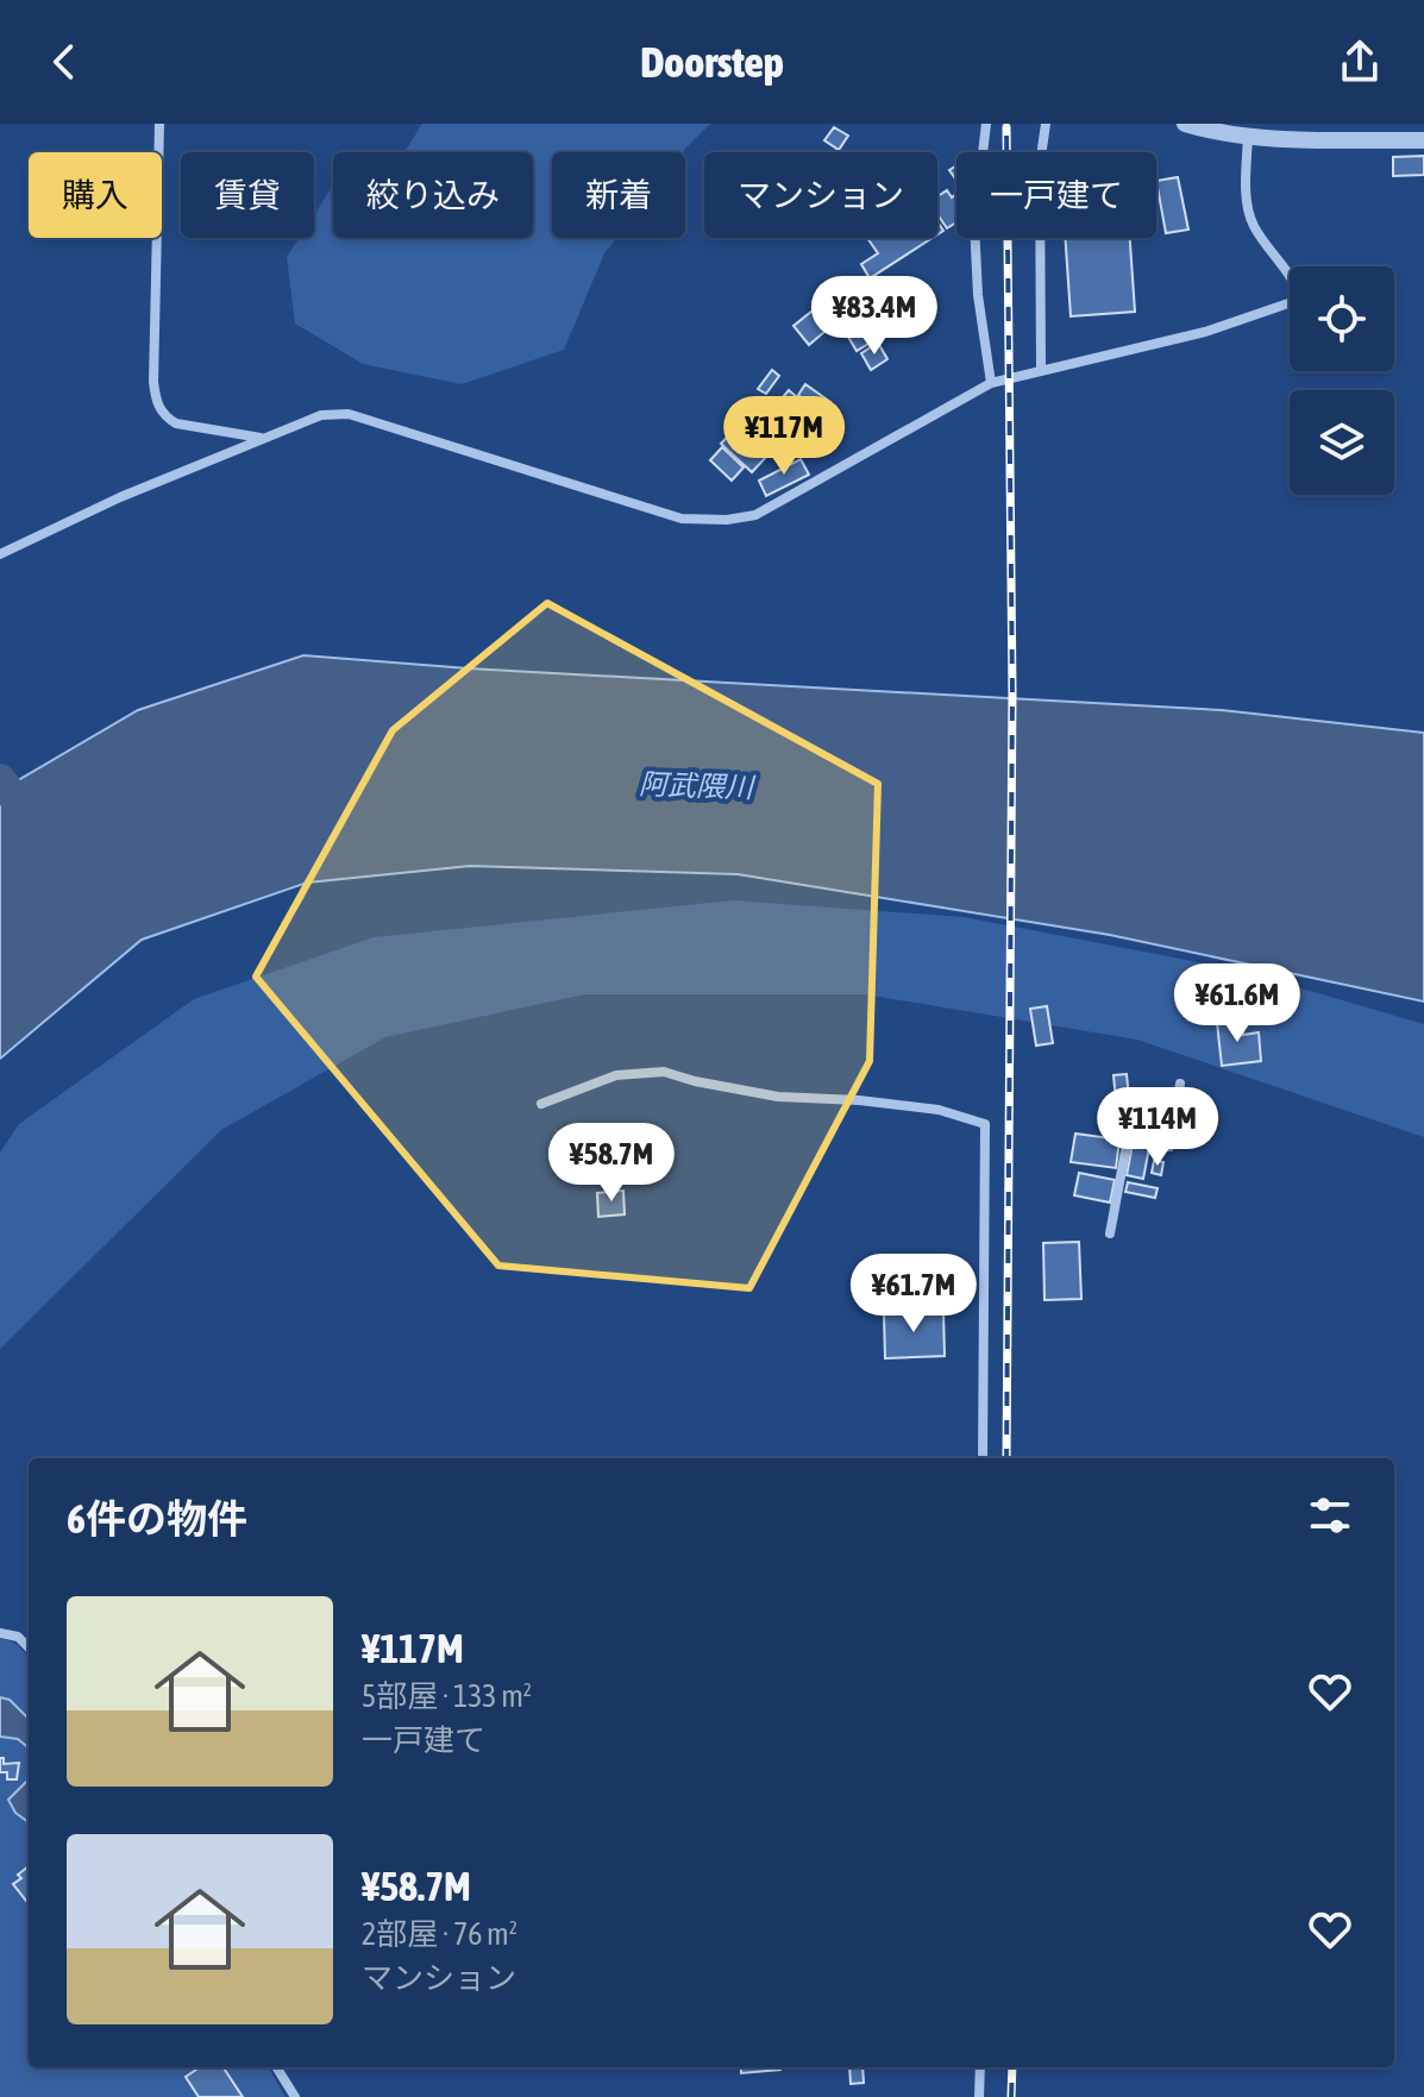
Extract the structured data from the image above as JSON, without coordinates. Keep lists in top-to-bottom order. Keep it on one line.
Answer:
{"water":["阿武隈川"],"page":{"header":"Doorstep","chip":["購入","賃貸","絞り込み","新着","マンション","一戸建て"],"price":["¥83.4M","¥117M","¥61.6M","¥114M","¥58.7M","¥61.7M"],"heading":"6件の物件","list":[{"name":"¥117M","note":"5部屋 · 133 m² · 一戸建て"},{"name":"¥58.7M","note":"2部屋 · 76 m² · マンション"}]}}
